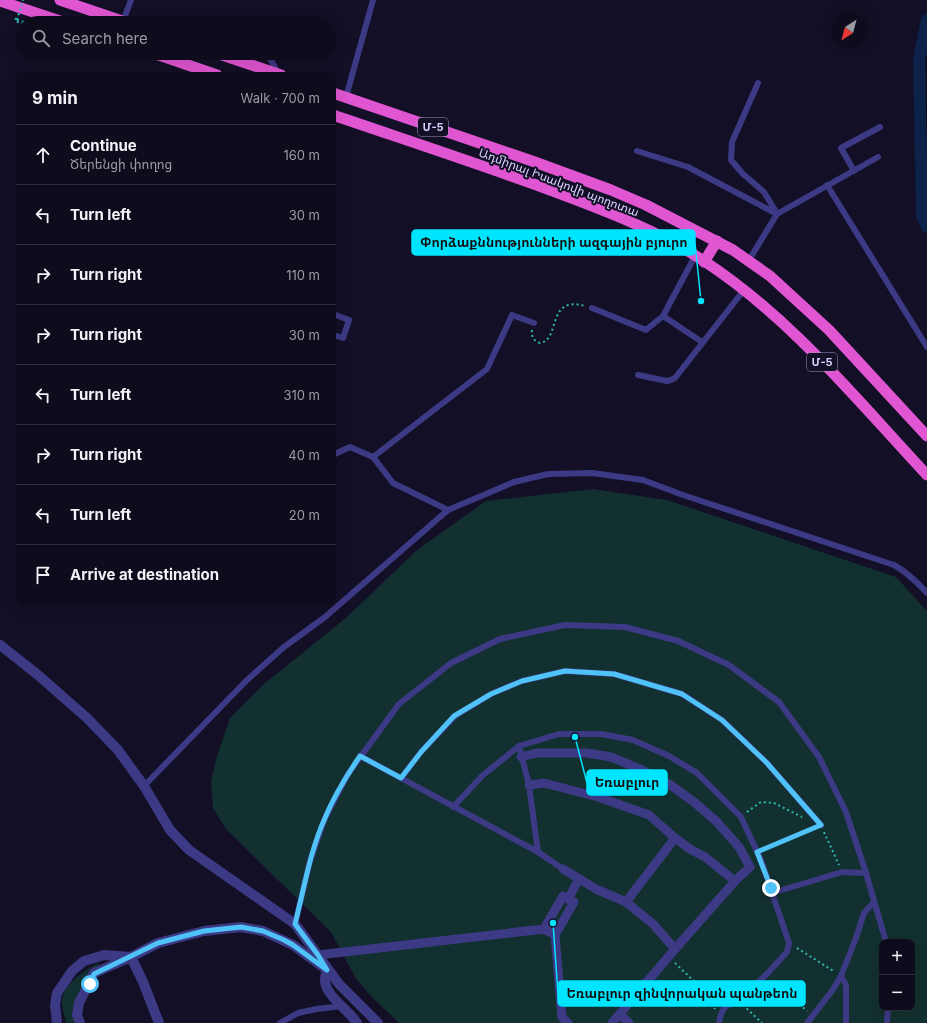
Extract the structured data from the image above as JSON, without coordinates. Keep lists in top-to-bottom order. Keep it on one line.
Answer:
{"streets":{"highway":["Մ-5","Ադմիրալ Իսակովի պողոտա"]},"places":["Փորձաքննությունների ազգային բյուրո","Եռաբլուր","Եռաբլուր զինվորական պանթեոն"],"north":"bottom left","page":{"search":"Search here","heading":["9 min","Walk · 700 m"],"list":[["Continue","Ծերենցի փողոց","160 m"],["Turn left","30 m"],["Turn right","110 m"],["Turn right","30 m"],["Turn left","310 m"],["Turn right","40 m"],["Turn left","20 m"],"Arrive at destination"],"map_buttons":["+","−"]}}
